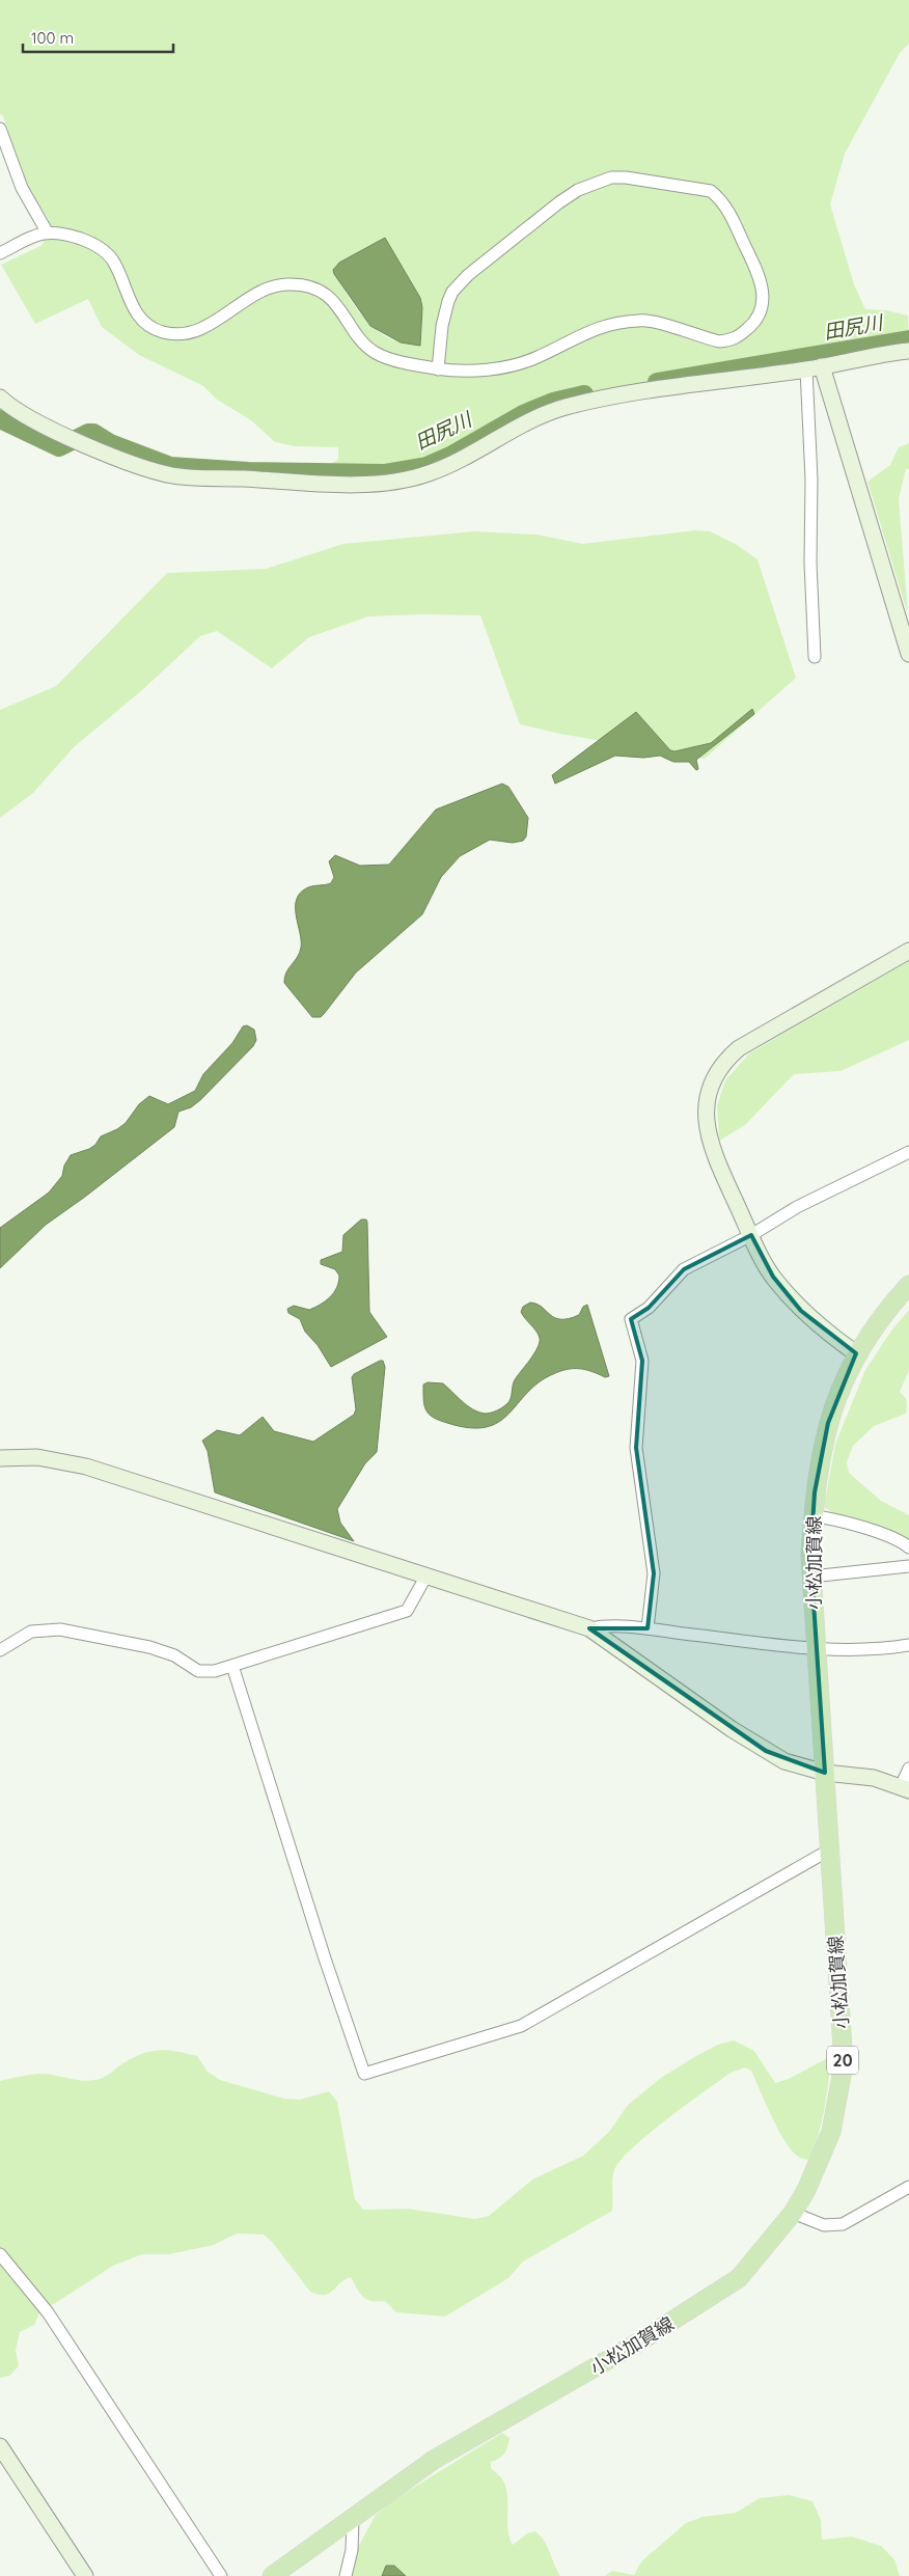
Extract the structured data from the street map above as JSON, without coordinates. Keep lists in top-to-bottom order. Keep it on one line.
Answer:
{"streets":{"main road":["小松加賀線","20"]},"water":["田尻川"],"scale_bar":"100 m"}
